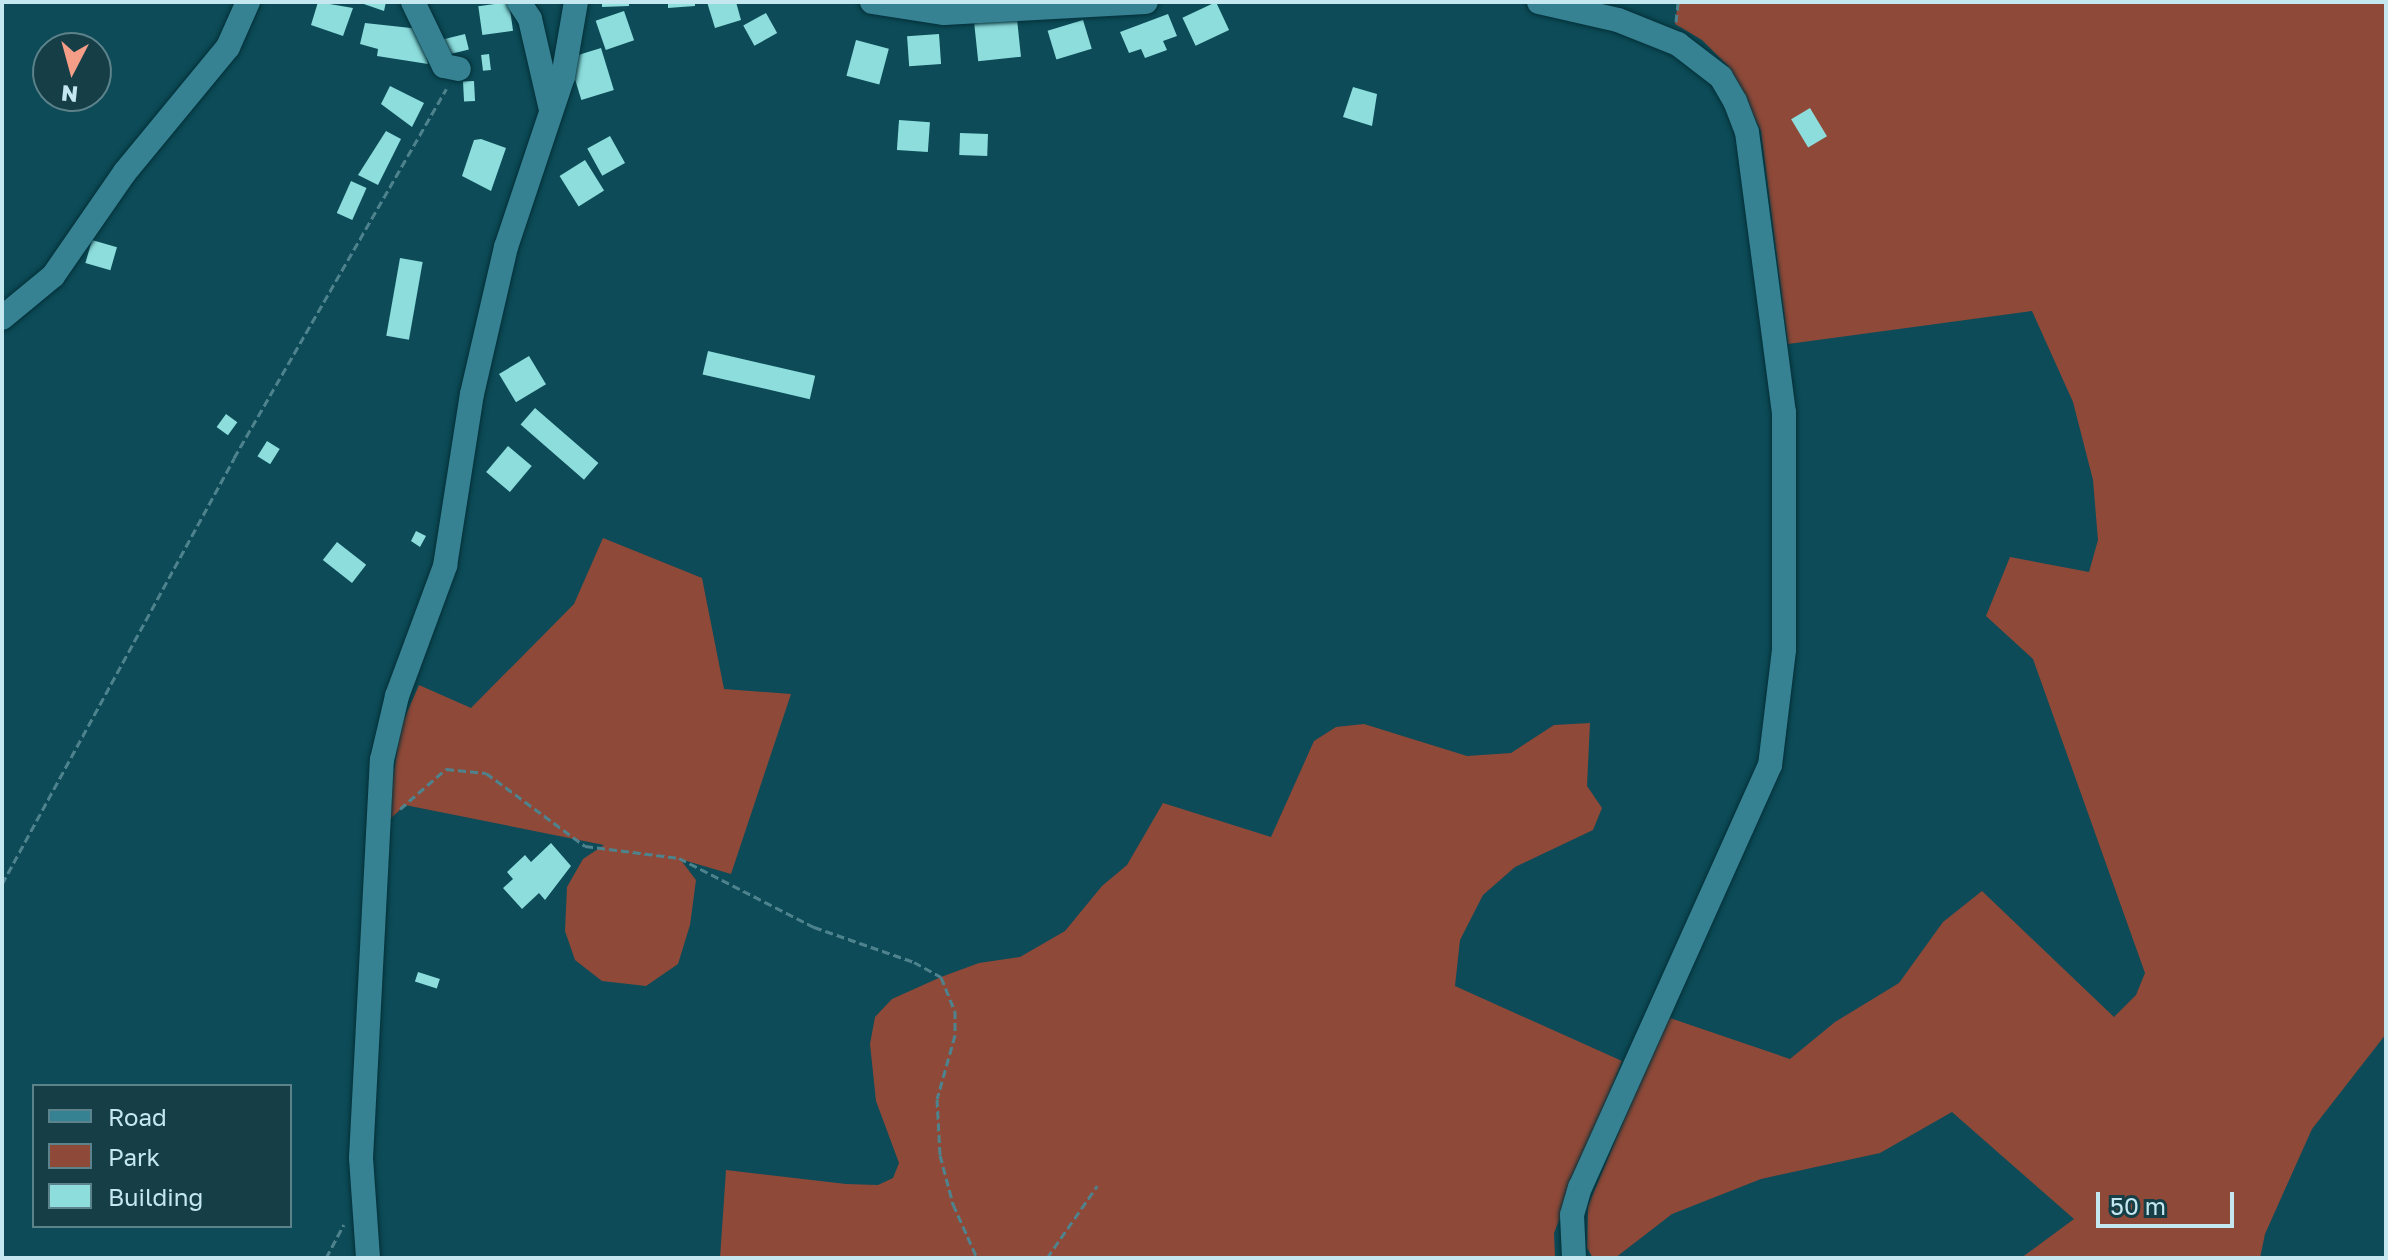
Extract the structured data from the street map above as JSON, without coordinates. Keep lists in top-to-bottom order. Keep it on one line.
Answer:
{"legend":["Road","Park","Building"],"scale_bar":"50 m","north":"bottom"}
